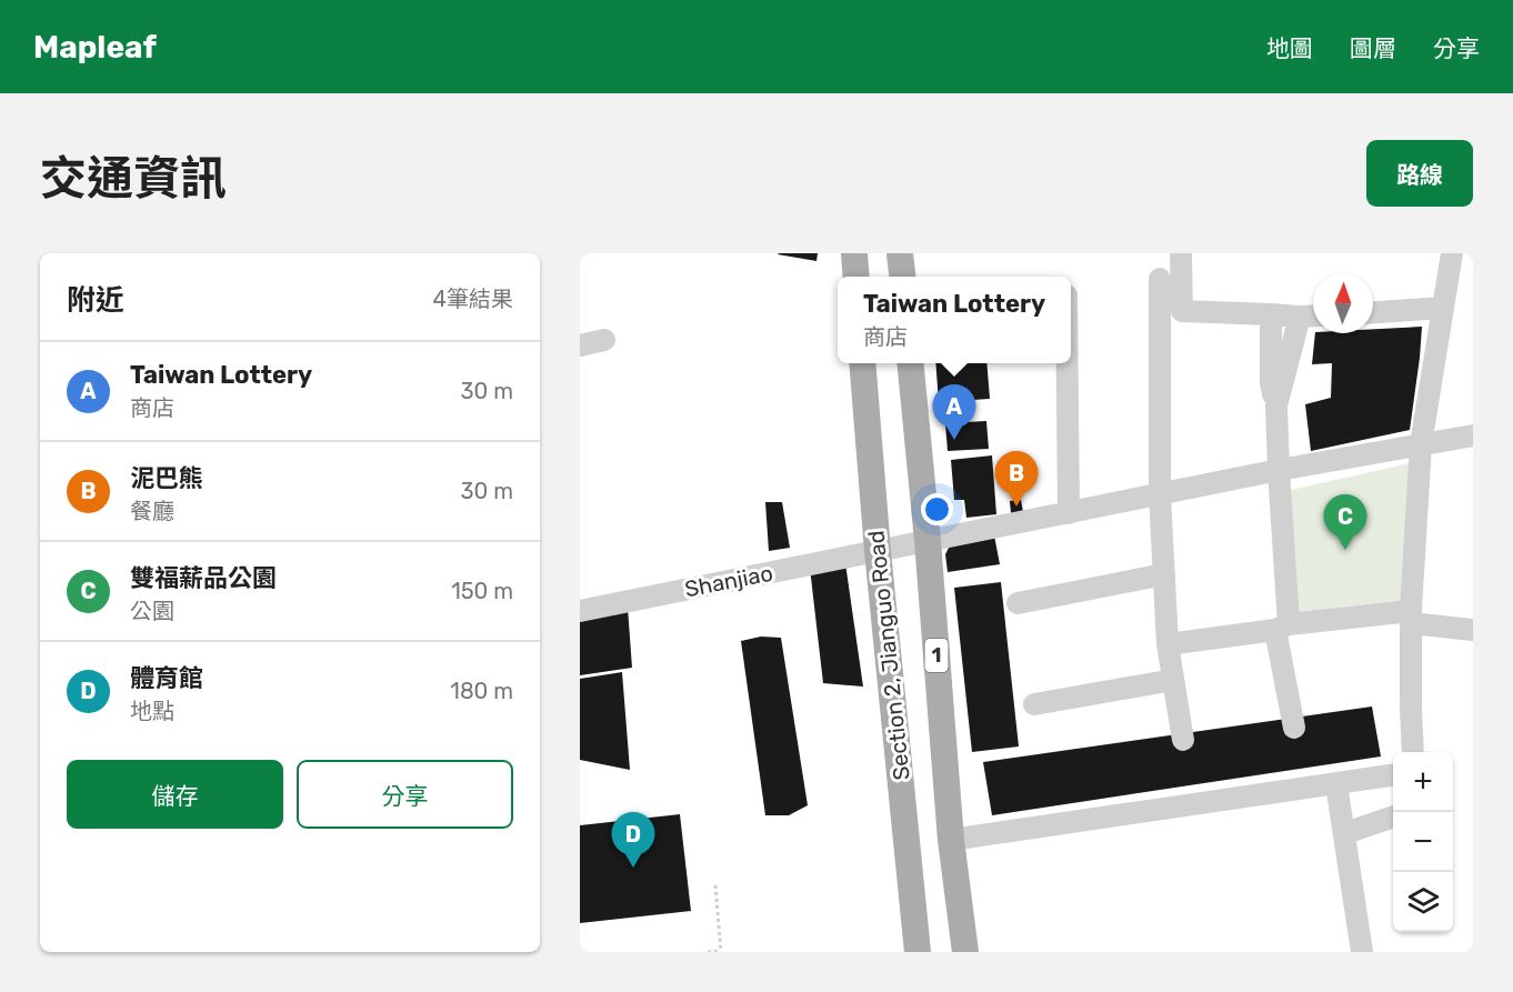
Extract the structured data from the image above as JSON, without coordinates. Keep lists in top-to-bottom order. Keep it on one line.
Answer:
{"streets":{"main road":["Section 2, Jianguo Road","1"],"street":["Shanjiao"]},"crossings":[["Shanjiao","Section 2, Jianguo Road"]],"north":"top","page":{"header":"Mapleaf","nav":["地圖","圖層","分享"],"title":"交通資訊","buttons":["路線",["儲存","分享"]],"heading":["附近","4筆結果"],"popup":["Taiwan Lottery","商店"],"list":[{"mark":"A","name":"Taiwan Lottery","note":"商店","value":"30 m"},{"mark":"B","name":"泥巴熊","note":"餐廳","value":"30 m"},{"mark":"C","name":"雙福薪品公園","note":"公園","value":"150 m"},{"mark":"D","name":"體育館","note":"地點","value":"180 m"}],"pins":["A","B","C","D"],"map_buttons":["+","−"]}}
